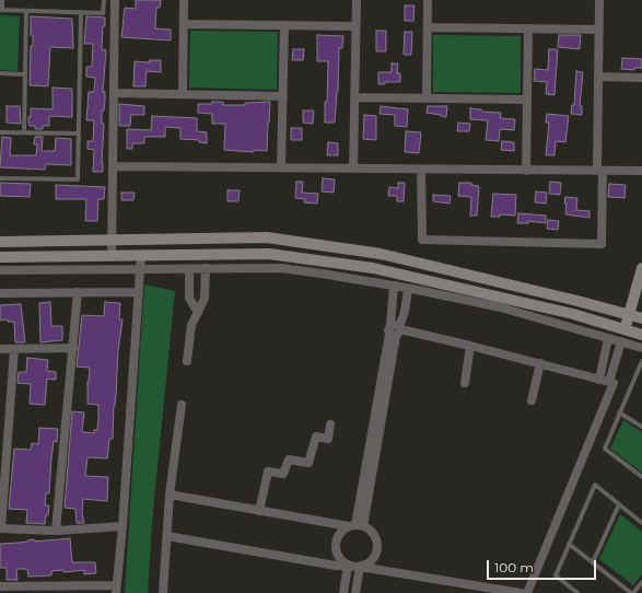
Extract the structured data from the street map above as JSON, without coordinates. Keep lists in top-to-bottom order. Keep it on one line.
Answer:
{"scale_bar":"100 m"}
